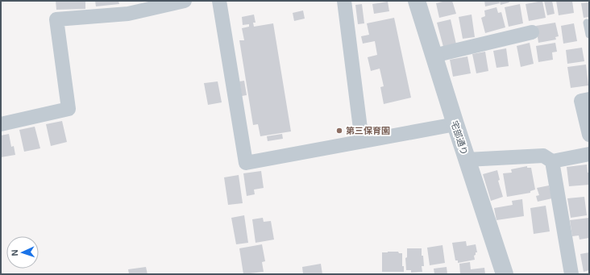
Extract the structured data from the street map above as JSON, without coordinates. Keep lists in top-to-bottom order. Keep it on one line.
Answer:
{"streets":{"street":["宅部通り"]},"places":["第三保育園"],"north":"left"}
